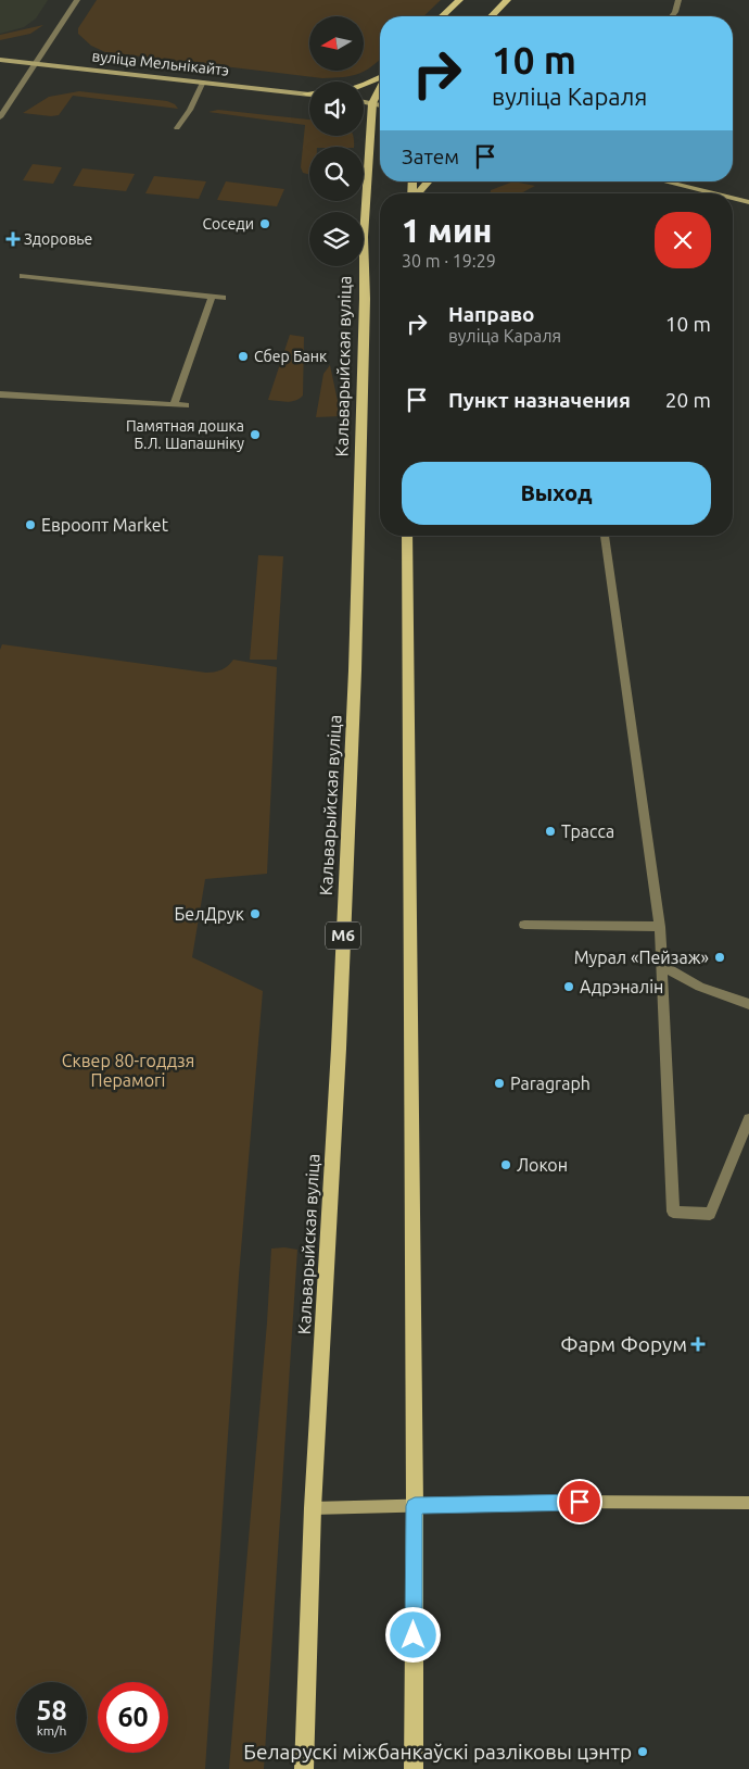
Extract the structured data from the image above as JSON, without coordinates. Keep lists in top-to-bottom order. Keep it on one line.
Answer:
{"streets":{"main road":["вуліца Мельнікайтэ","Кальварыйская вуліца","М6"]},"crossings":[["Кальварыйская вуліца","М6"]],"parks":["Сквер 80-годдзя Перамогі"],"places":{"other":["Соседи","Сбер Банк","Памятная дошка Б.Л. Шапашніку","Евроопт Market","Трасса","БелДрук","Мурал «Пейзаж»","Адрэналін","Paragraph","Локон","Беларускі міжбанкаўскі разліковы цэнтр"],"health":["Здоровье","Фарм Форум"]},"north":"left","page":{"turn":["10 m","вуліца Караля"],"then":"Затем","heading":["1 мин","30 m · 19:29"],"list":[{"name":"Направо","note":"вуліца Караля","value":"10 m"},{"name":"Пункт назначения","value":"20 m"}],"buttons":"Выход","speed":"58 km/h","limit":"60"}}
